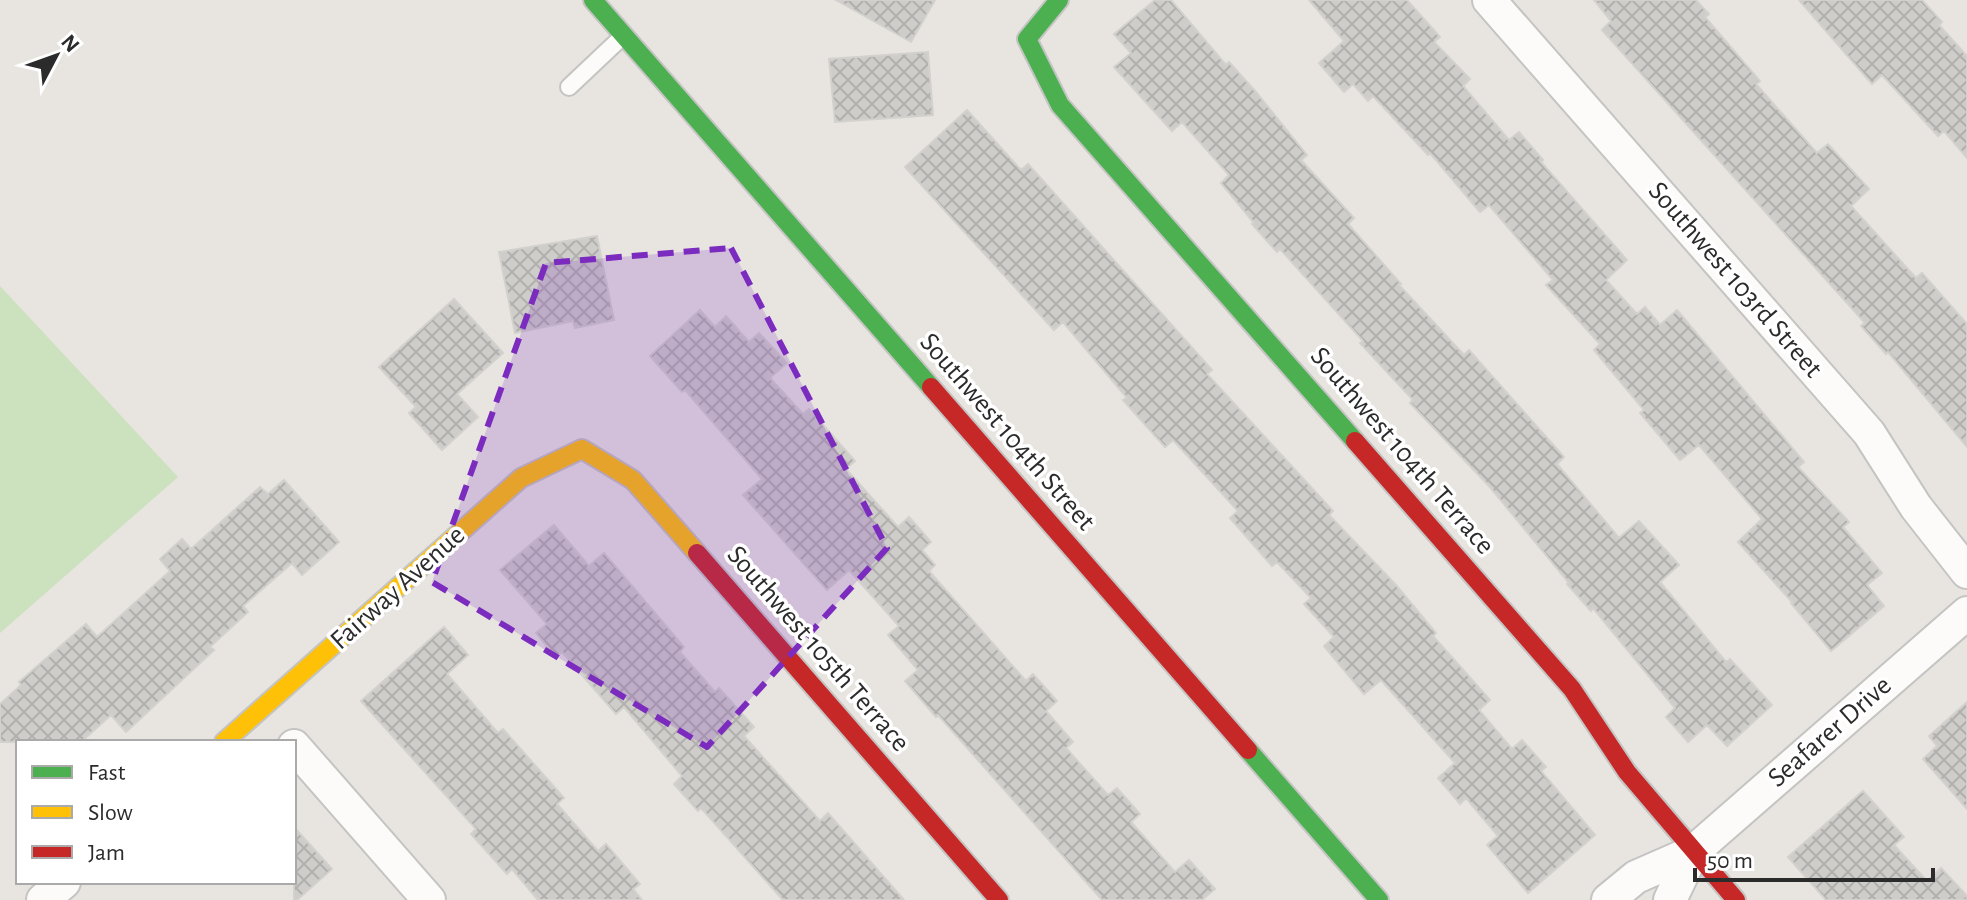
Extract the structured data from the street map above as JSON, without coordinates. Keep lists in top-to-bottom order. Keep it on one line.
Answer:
{"streets":{"street":["Southwest 103rd Street","Southwest 104th Street","Southwest 104th Terrace","Fairway Avenue","Southwest 105th Terrace","Seafarer Drive"]},"crossings":[["Southwest 104th Terrace","Seafarer Drive"],["Fairway Avenue","Southwest 105th Terrace"]],"legend":["Fast","Slow","Jam"],"scale_bar":"50 m","north":"top right"}
